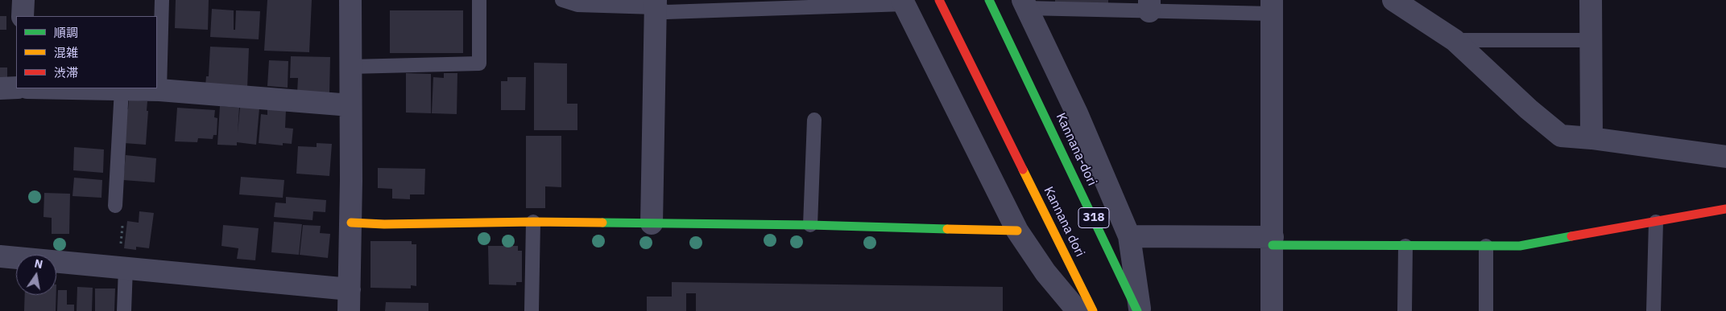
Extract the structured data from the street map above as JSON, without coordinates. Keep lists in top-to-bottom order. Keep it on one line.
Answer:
{"streets":{"street":["Kannana-dori","318","Kannana dori"]},"legend":["順調","混雑","渋滞"],"north":"top"}
